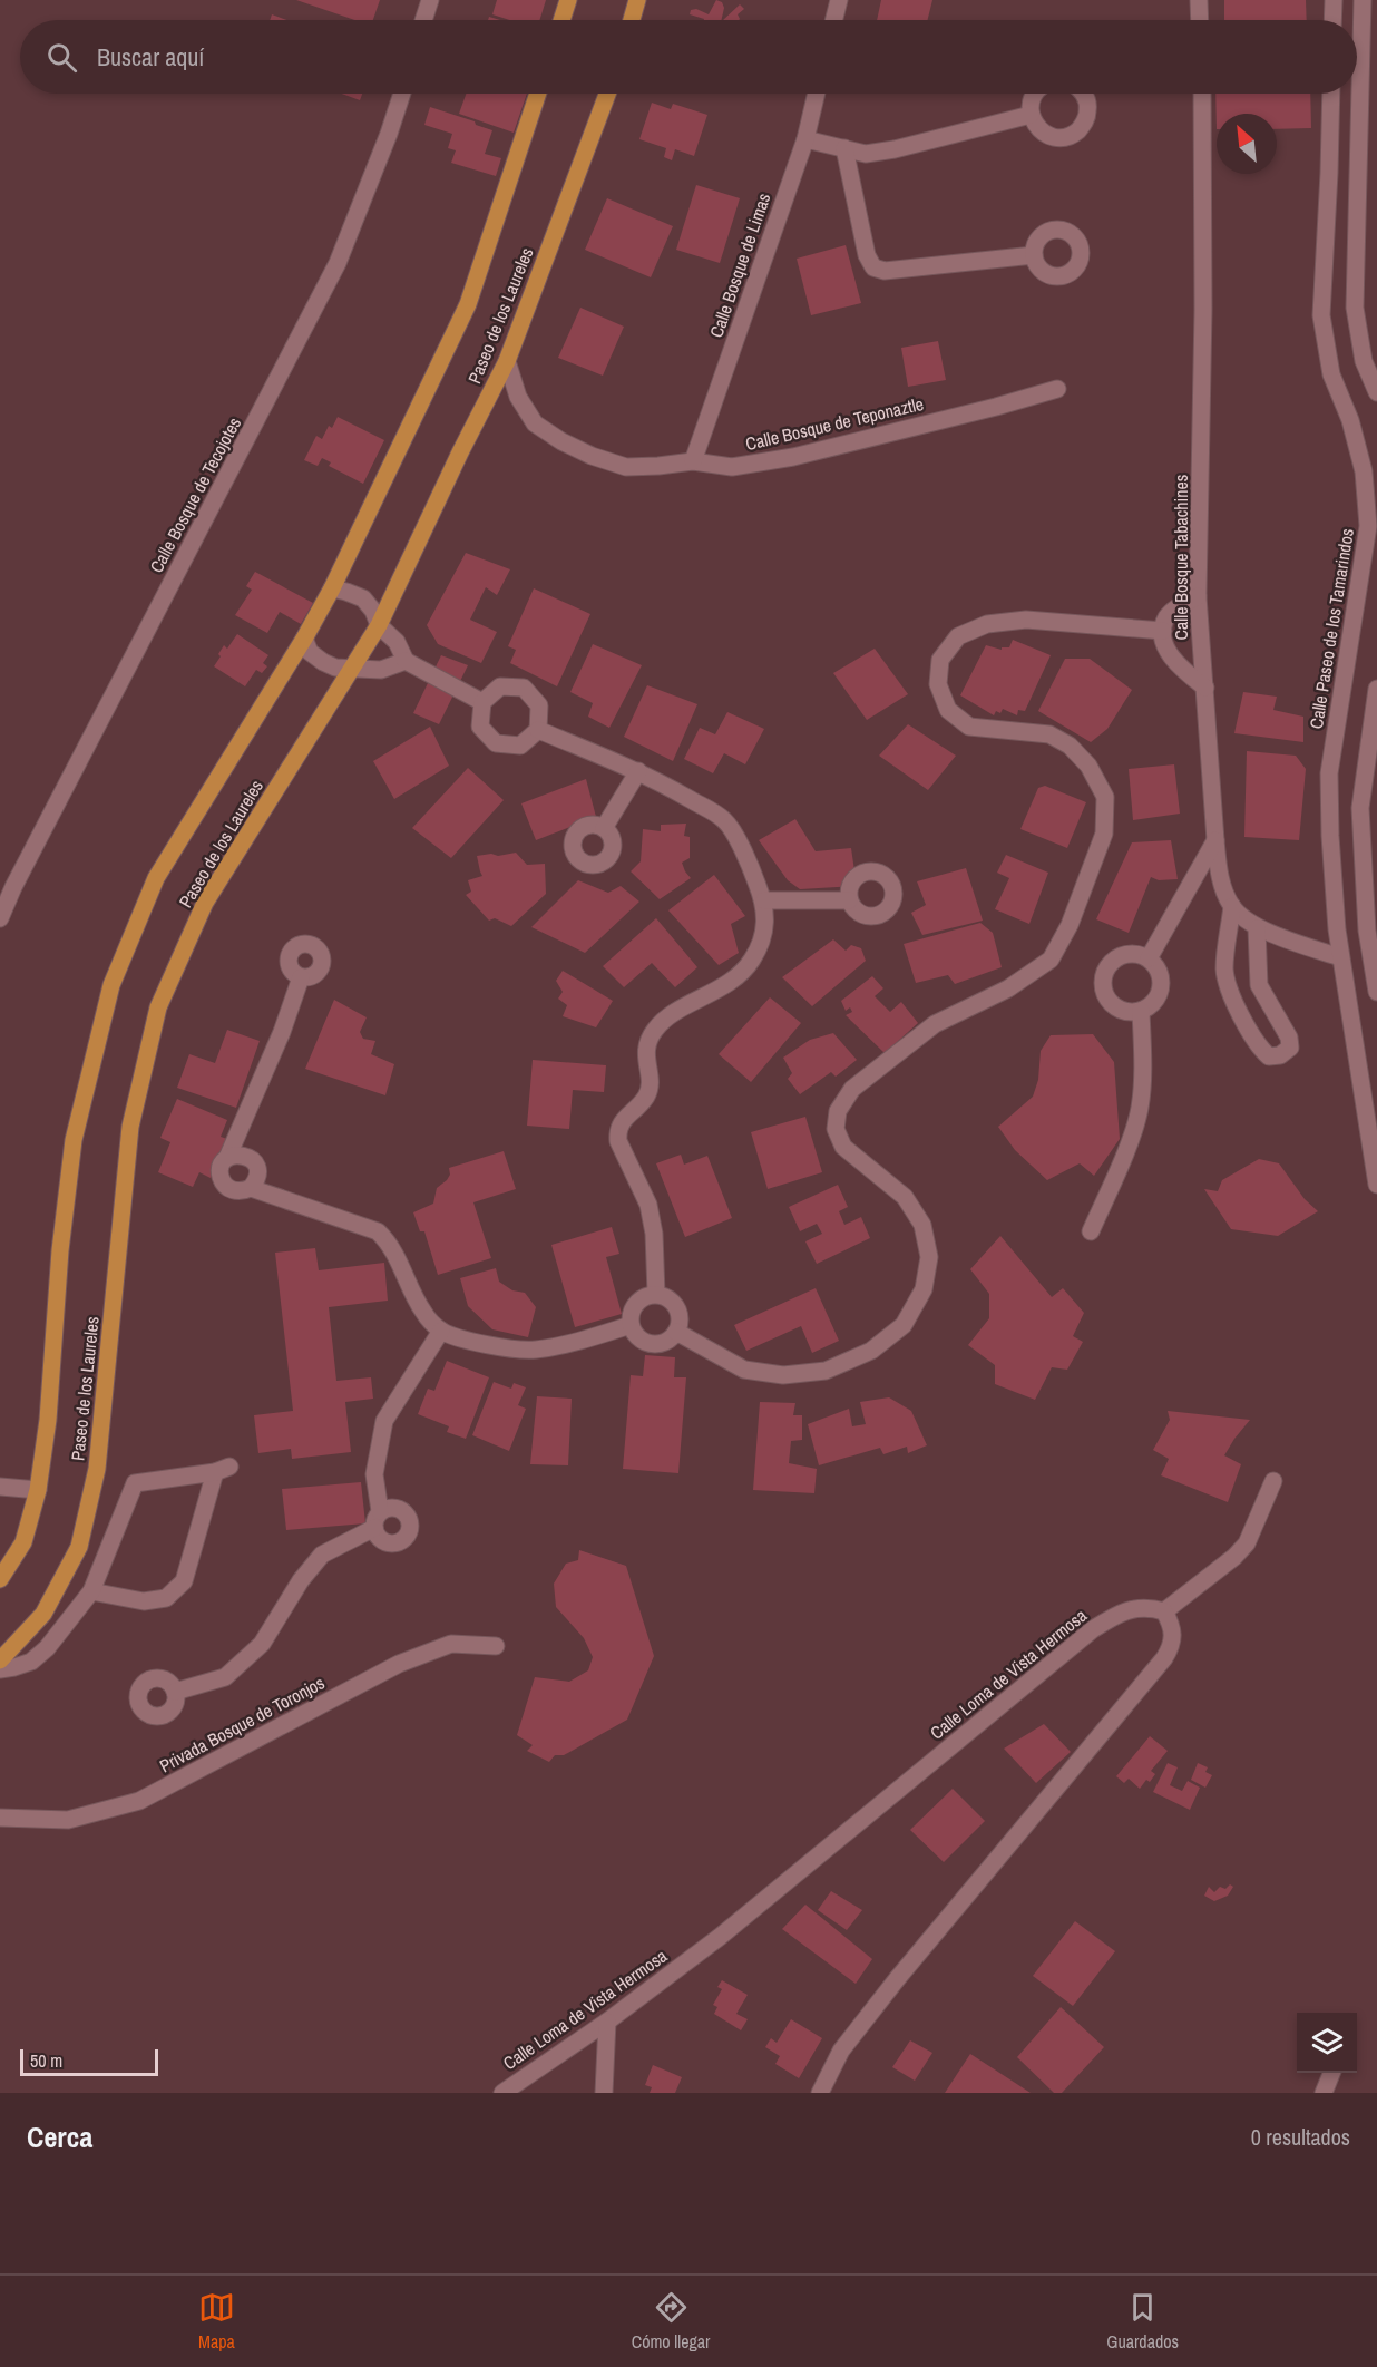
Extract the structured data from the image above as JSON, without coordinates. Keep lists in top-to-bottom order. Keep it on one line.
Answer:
{"streets":{"main road":["Paseo de los Laureles"],"street":["Calle Bosque de Limas","Calle Bosque de Teponaztle","Calle Bosque de Tecojotes","Calle Bosque Tabachines","Calle Paseo de los Tamarindos","Calle Loma de Vista Hermosa","Privada Bosque de Toronjos"]},"crossings":[["Calle Bosque de Limas","Calle Bosque de Teponaztle"],["Paseo de los Laureles","Calle Bosque de Teponaztle"],["Calle Bosque Tabachines","Calle Paseo de los Tamarindos"]],"scale_bar":"50 m","north":"top left","page":{"search":"Buscar aquí","scale":"50 m","heading":["Cerca","0 resultados"],"nav":["Mapa","Cómo llegar","Guardados"]}}
